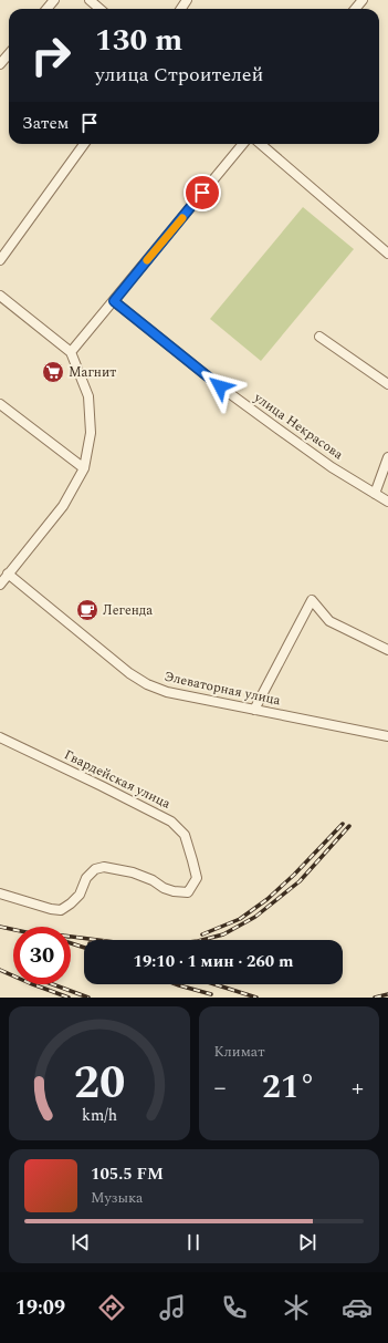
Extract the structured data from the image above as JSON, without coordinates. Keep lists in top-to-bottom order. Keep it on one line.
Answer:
{"streets":{"street":["улица Некрасова","Элеваторная улица","Гвардейская улица"]},"places":{"supermarket":["Магнит"],"cafe":["Легенда"]},"page":{"turn":["130 m","улица Строителей"],"then":"Затем","limit":"30","trip":"19:10 · 1 мин · 260 m","tile":"Климат","heat":["−","21°","+"],"song":["105.5 FM","Музыка"],"tabs":"19:09","gauge":["20","km/h"]}}
